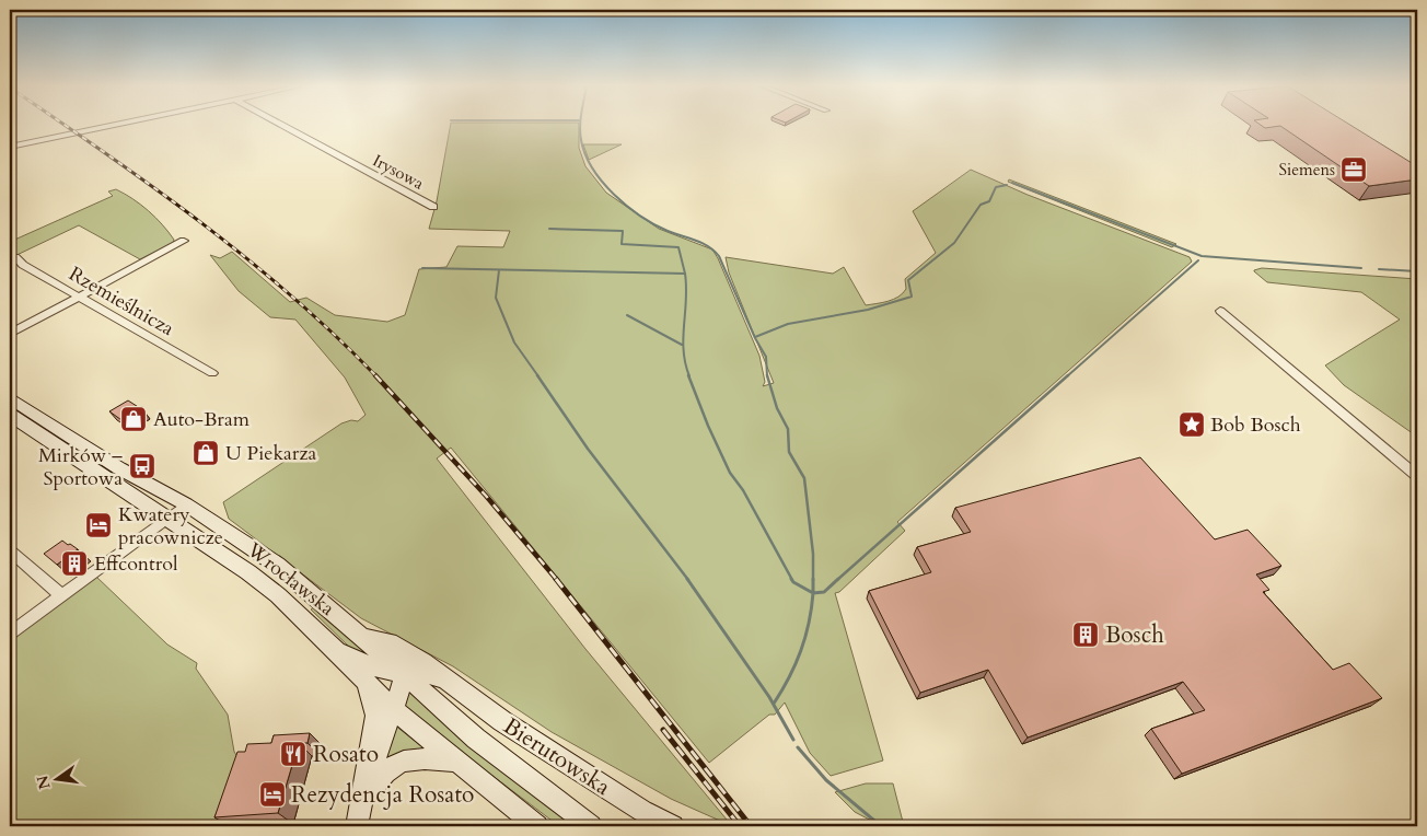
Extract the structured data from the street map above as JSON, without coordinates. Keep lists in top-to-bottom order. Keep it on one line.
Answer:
{"streets":{"main road":["Wrocławska","Bierutowska"],"street":["Irysowa","Rzemieślnicza"]},"crossings":[["Wrocławska","Bierutowska"]],"places":{"office":["Siemens"],"shop":["Auto-Bram","U Piekarza"],"place":["Bob Bosch"],"bus stop":["Mirków – Sportowa"],"hotel":["Kwatery pracownicze","Rezydencja Rosato"],"building":["Effcontrol","Bosch"],"restaurant":["Rosato"]},"north":"left"}
